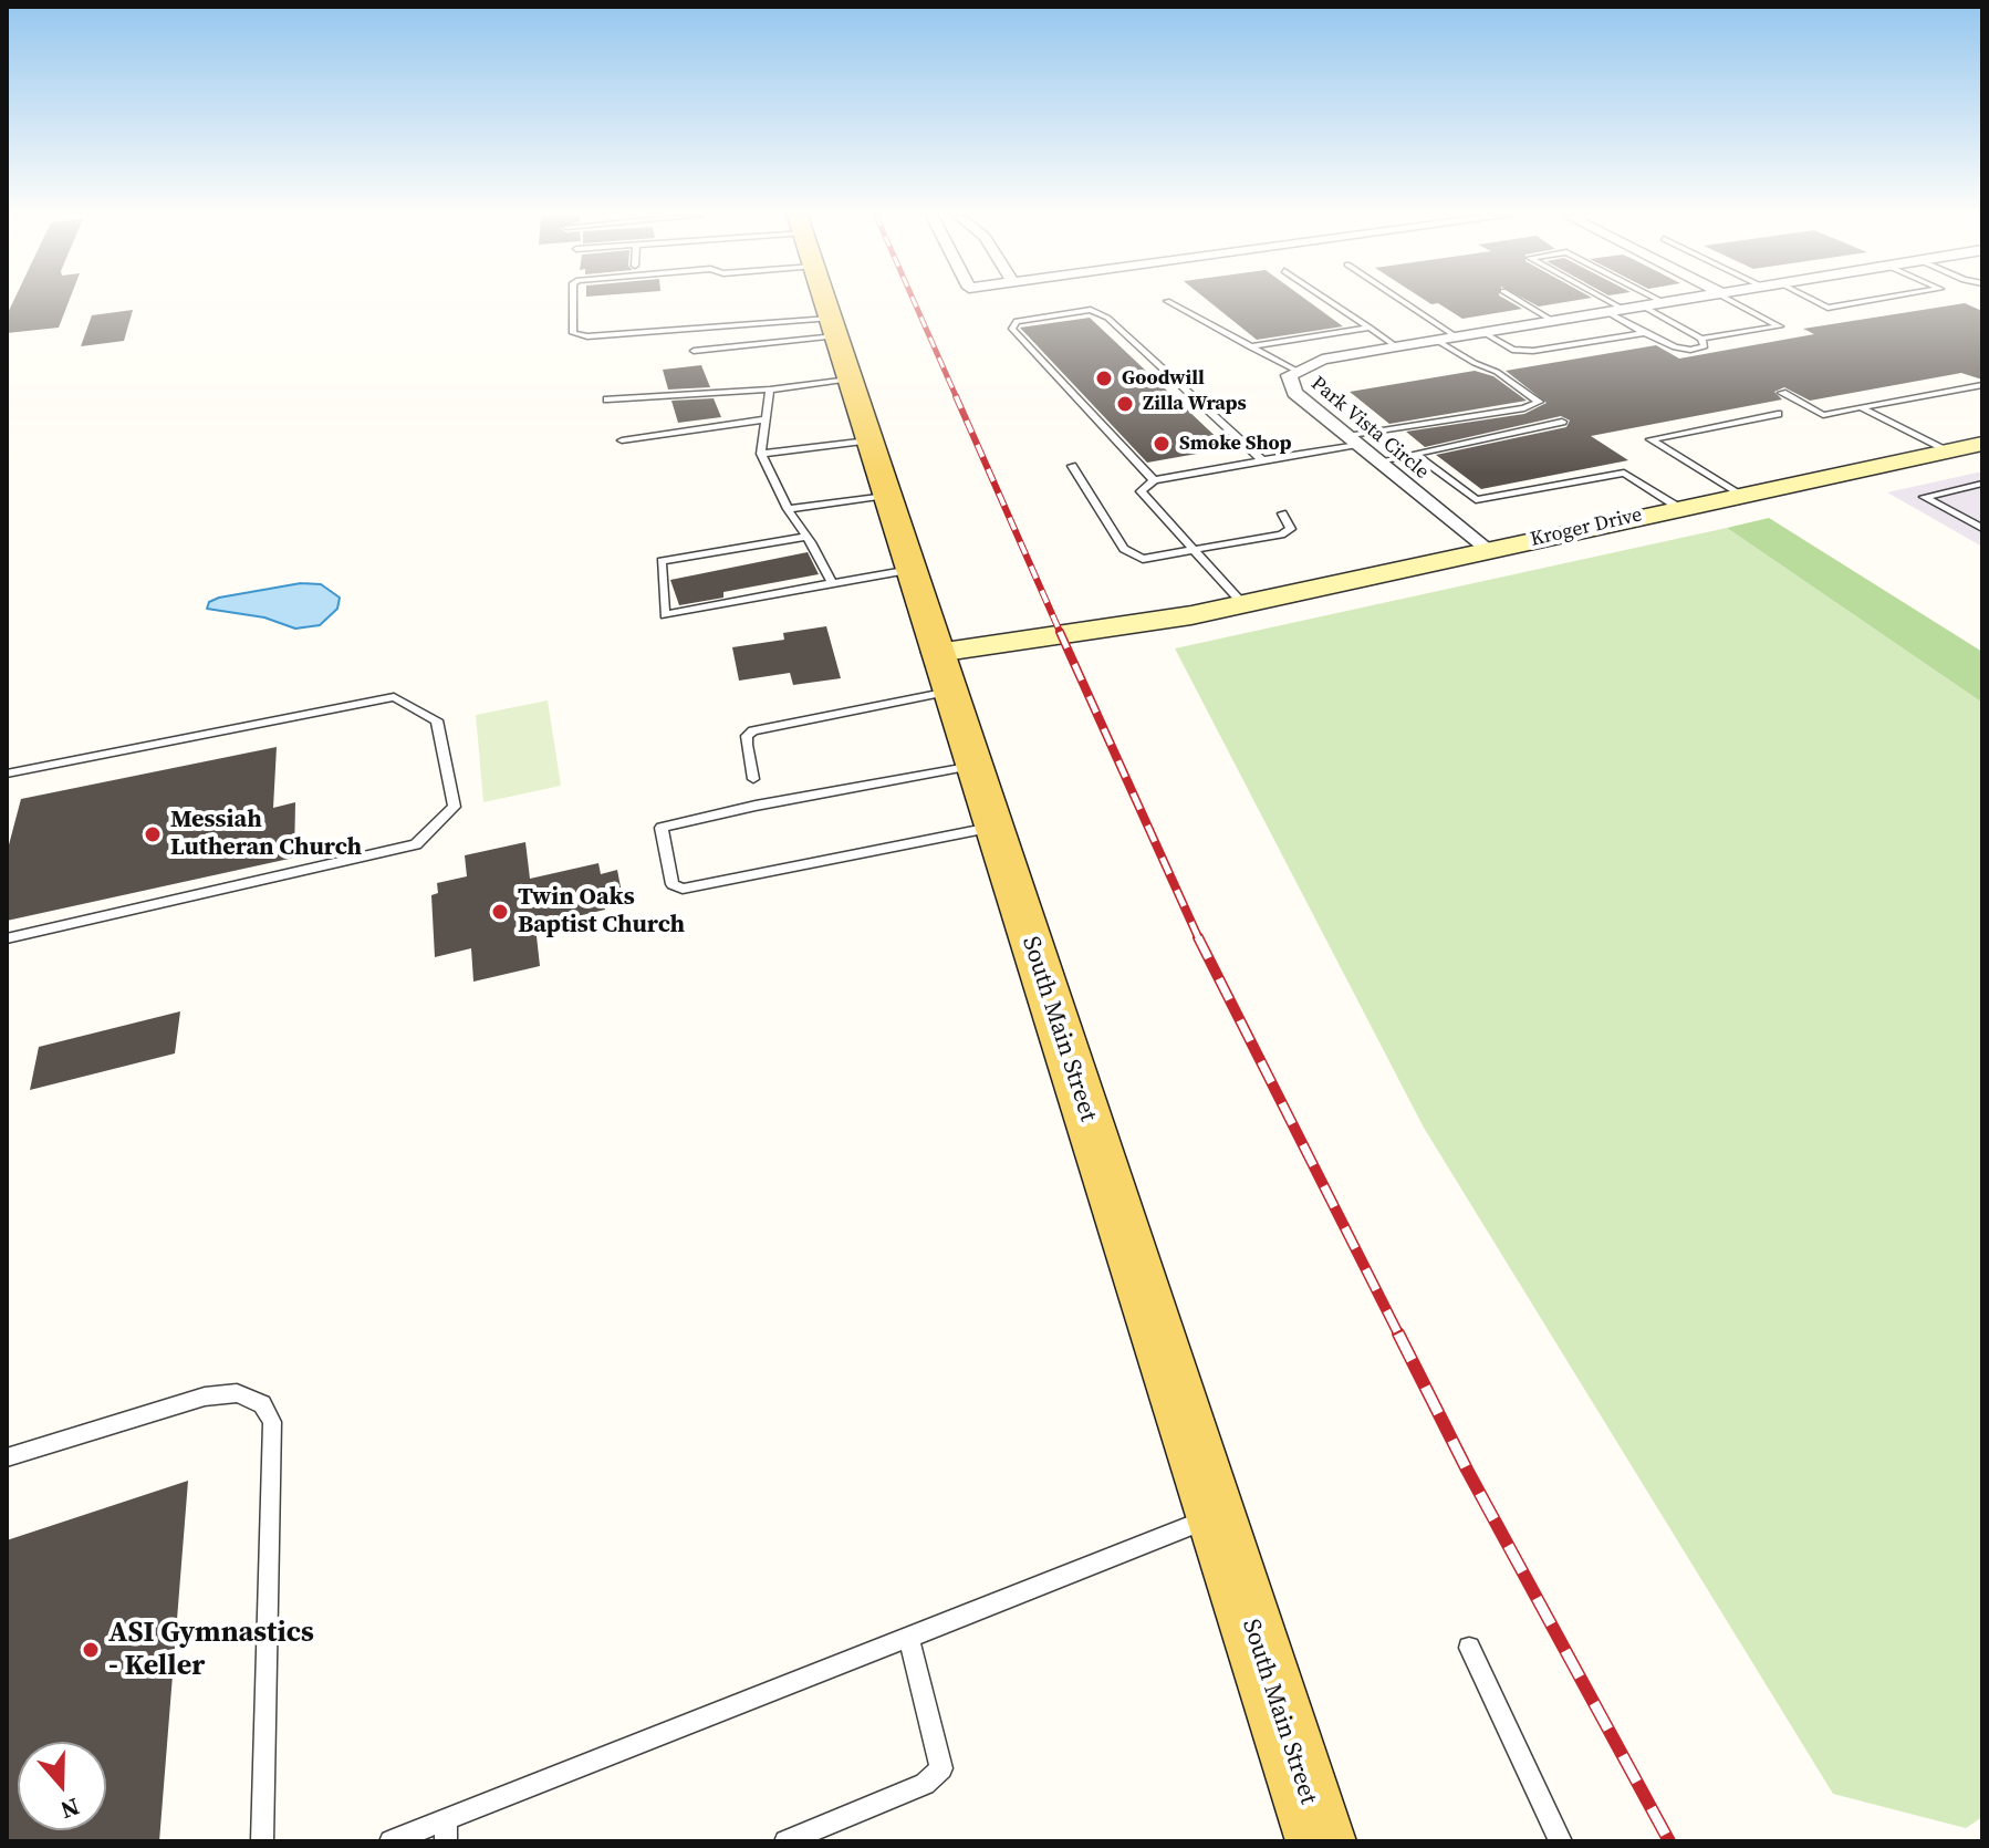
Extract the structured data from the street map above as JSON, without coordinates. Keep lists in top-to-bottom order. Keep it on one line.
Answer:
{"streets":{"main road":["Kroger Drive","South Main Street"],"street":["Park Vista Circle"]},"crossings":[["Park Vista Circle","Kroger Drive"],["Kroger Drive","South Main Street"]],"places":["Goodwill","Zilla Wraps","Smoke Shop","Messiah Lutheran Church","Twin Oaks Baptist Church","ASI Gymnastics - Keller"],"north":"bottom"}
